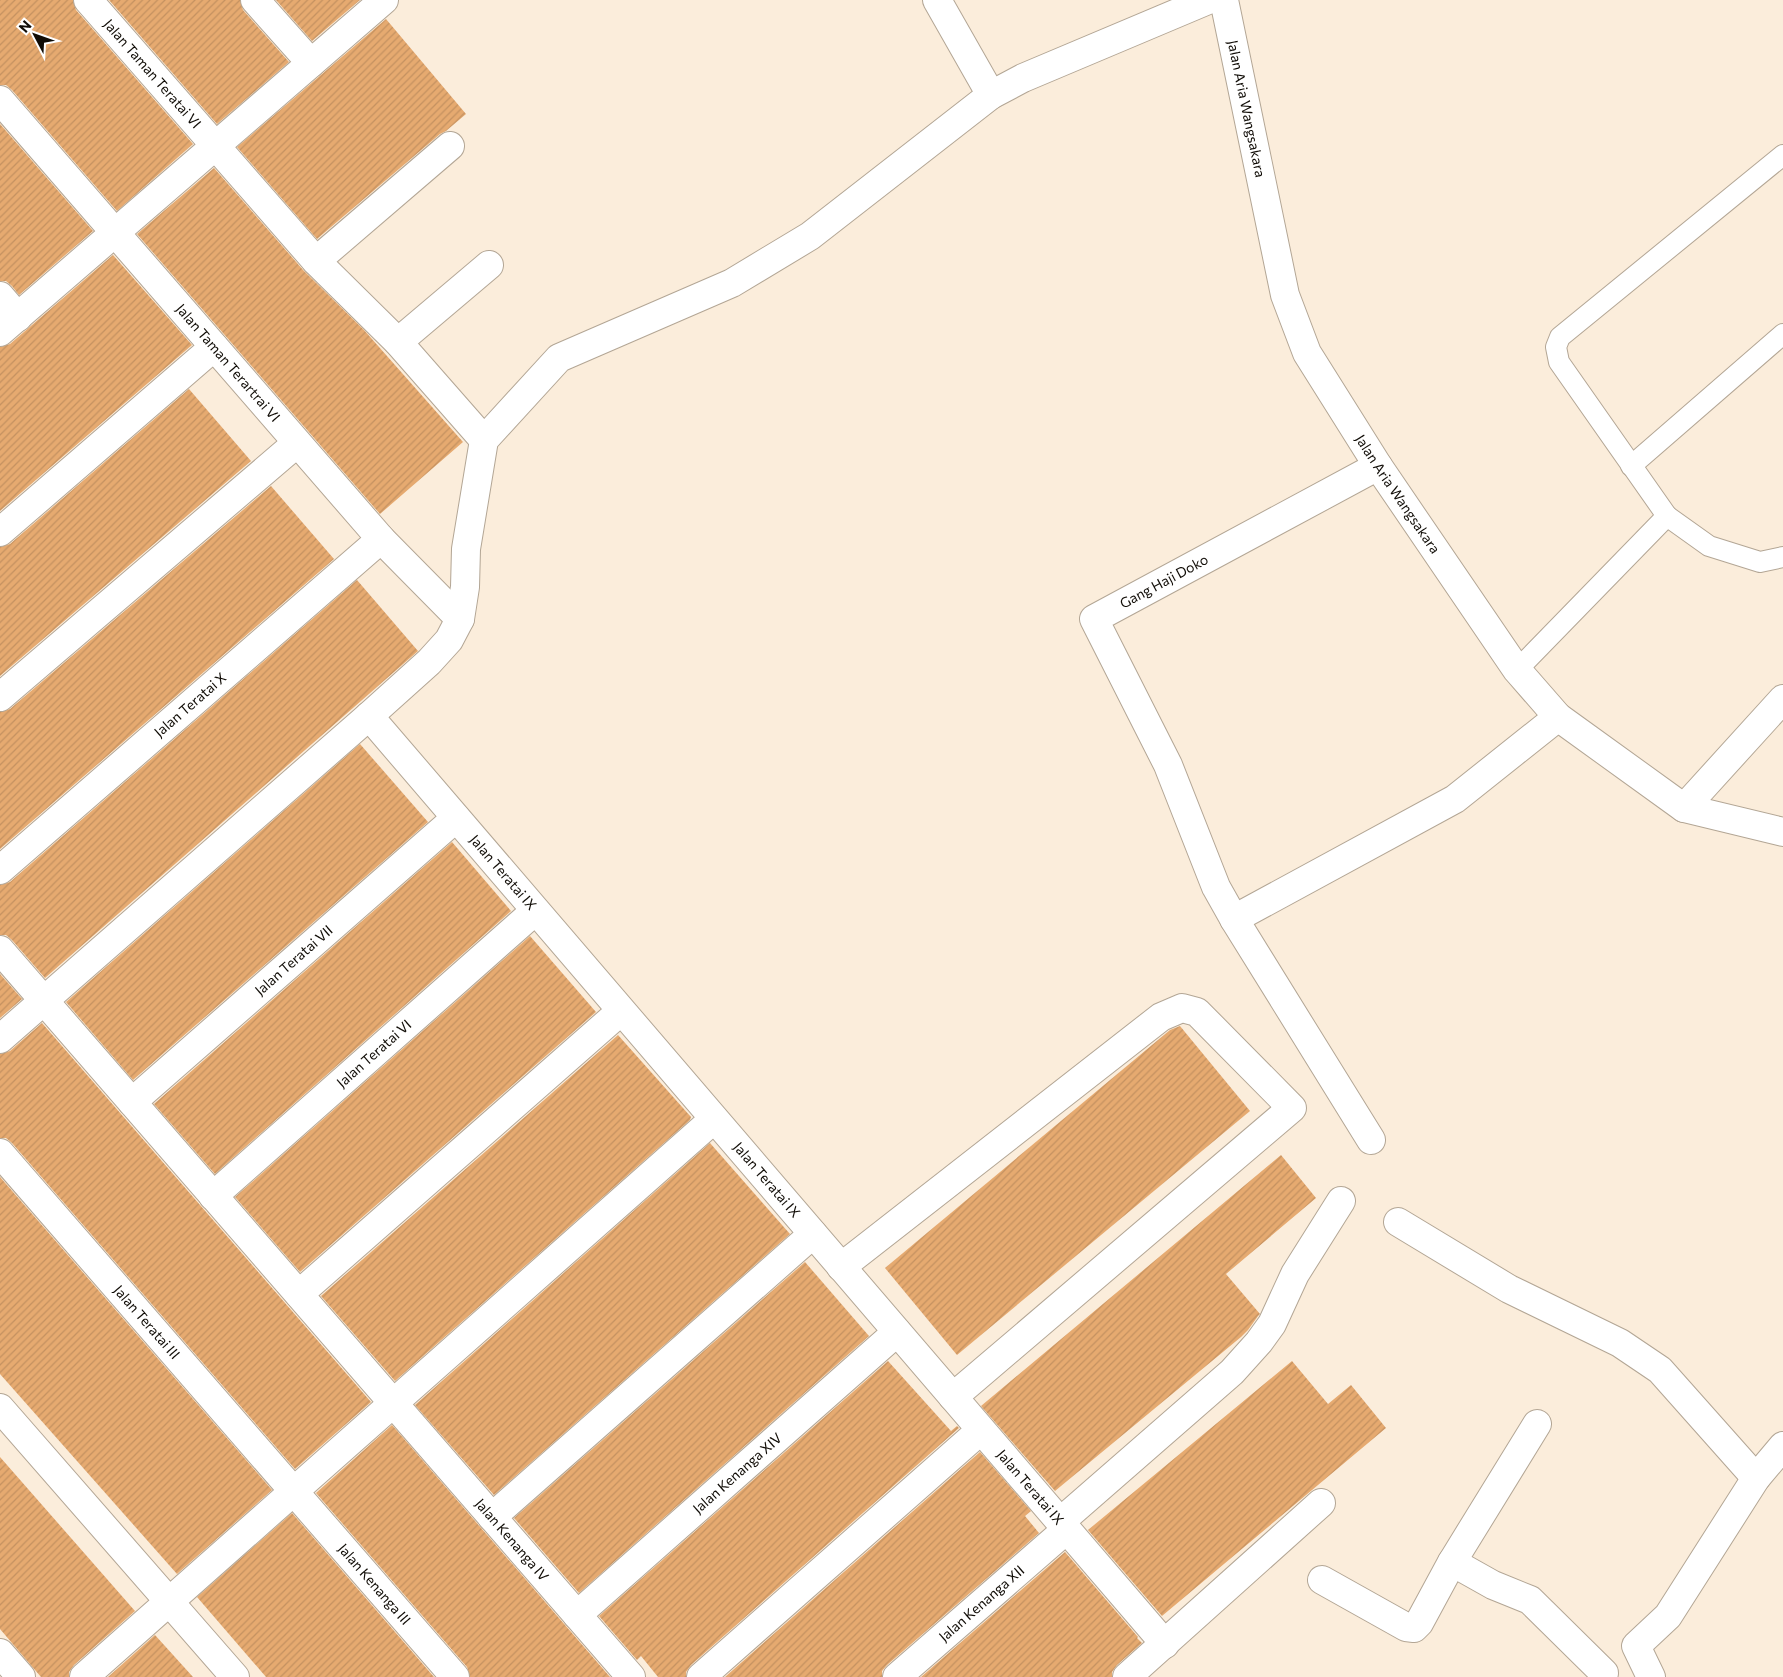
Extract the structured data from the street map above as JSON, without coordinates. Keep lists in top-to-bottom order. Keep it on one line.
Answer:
{"streets":{"street":["Jalan Taman Teratai VI","Jalan Aria Wangsakara","Jalan Taman Terartrai VI","Gang Haji Doko","Jalan Teratai X","Jalan Teratai IX","Jalan Teratai VII","Jalan Teratai VI","Jalan Teratai III","Jalan Kenanga XIV","Jalan Kenanga IV","Jalan Kenanga III","Jalan Kenanga XII"]},"crossings":[["Jalan Aria Wangsakara","Gang Haji Doko"],["Jalan Taman Terartrai VI","Jalan Teratai X"],["Jalan Teratai IX","Jalan Teratai VII"],["Jalan Teratai IX","Jalan Teratai VI"],["Jalan Teratai IX","Jalan Kenanga XIV"],["Jalan Teratai IX","Jalan Kenanga XII"],["Jalan Teratai VII","Jalan Kenanga IV"],["Jalan Teratai VI","Jalan Kenanga IV"],["Jalan Teratai III","Jalan Kenanga III"],["Jalan Kenanga XIV","Jalan Kenanga IV"]],"north":"top left"}
